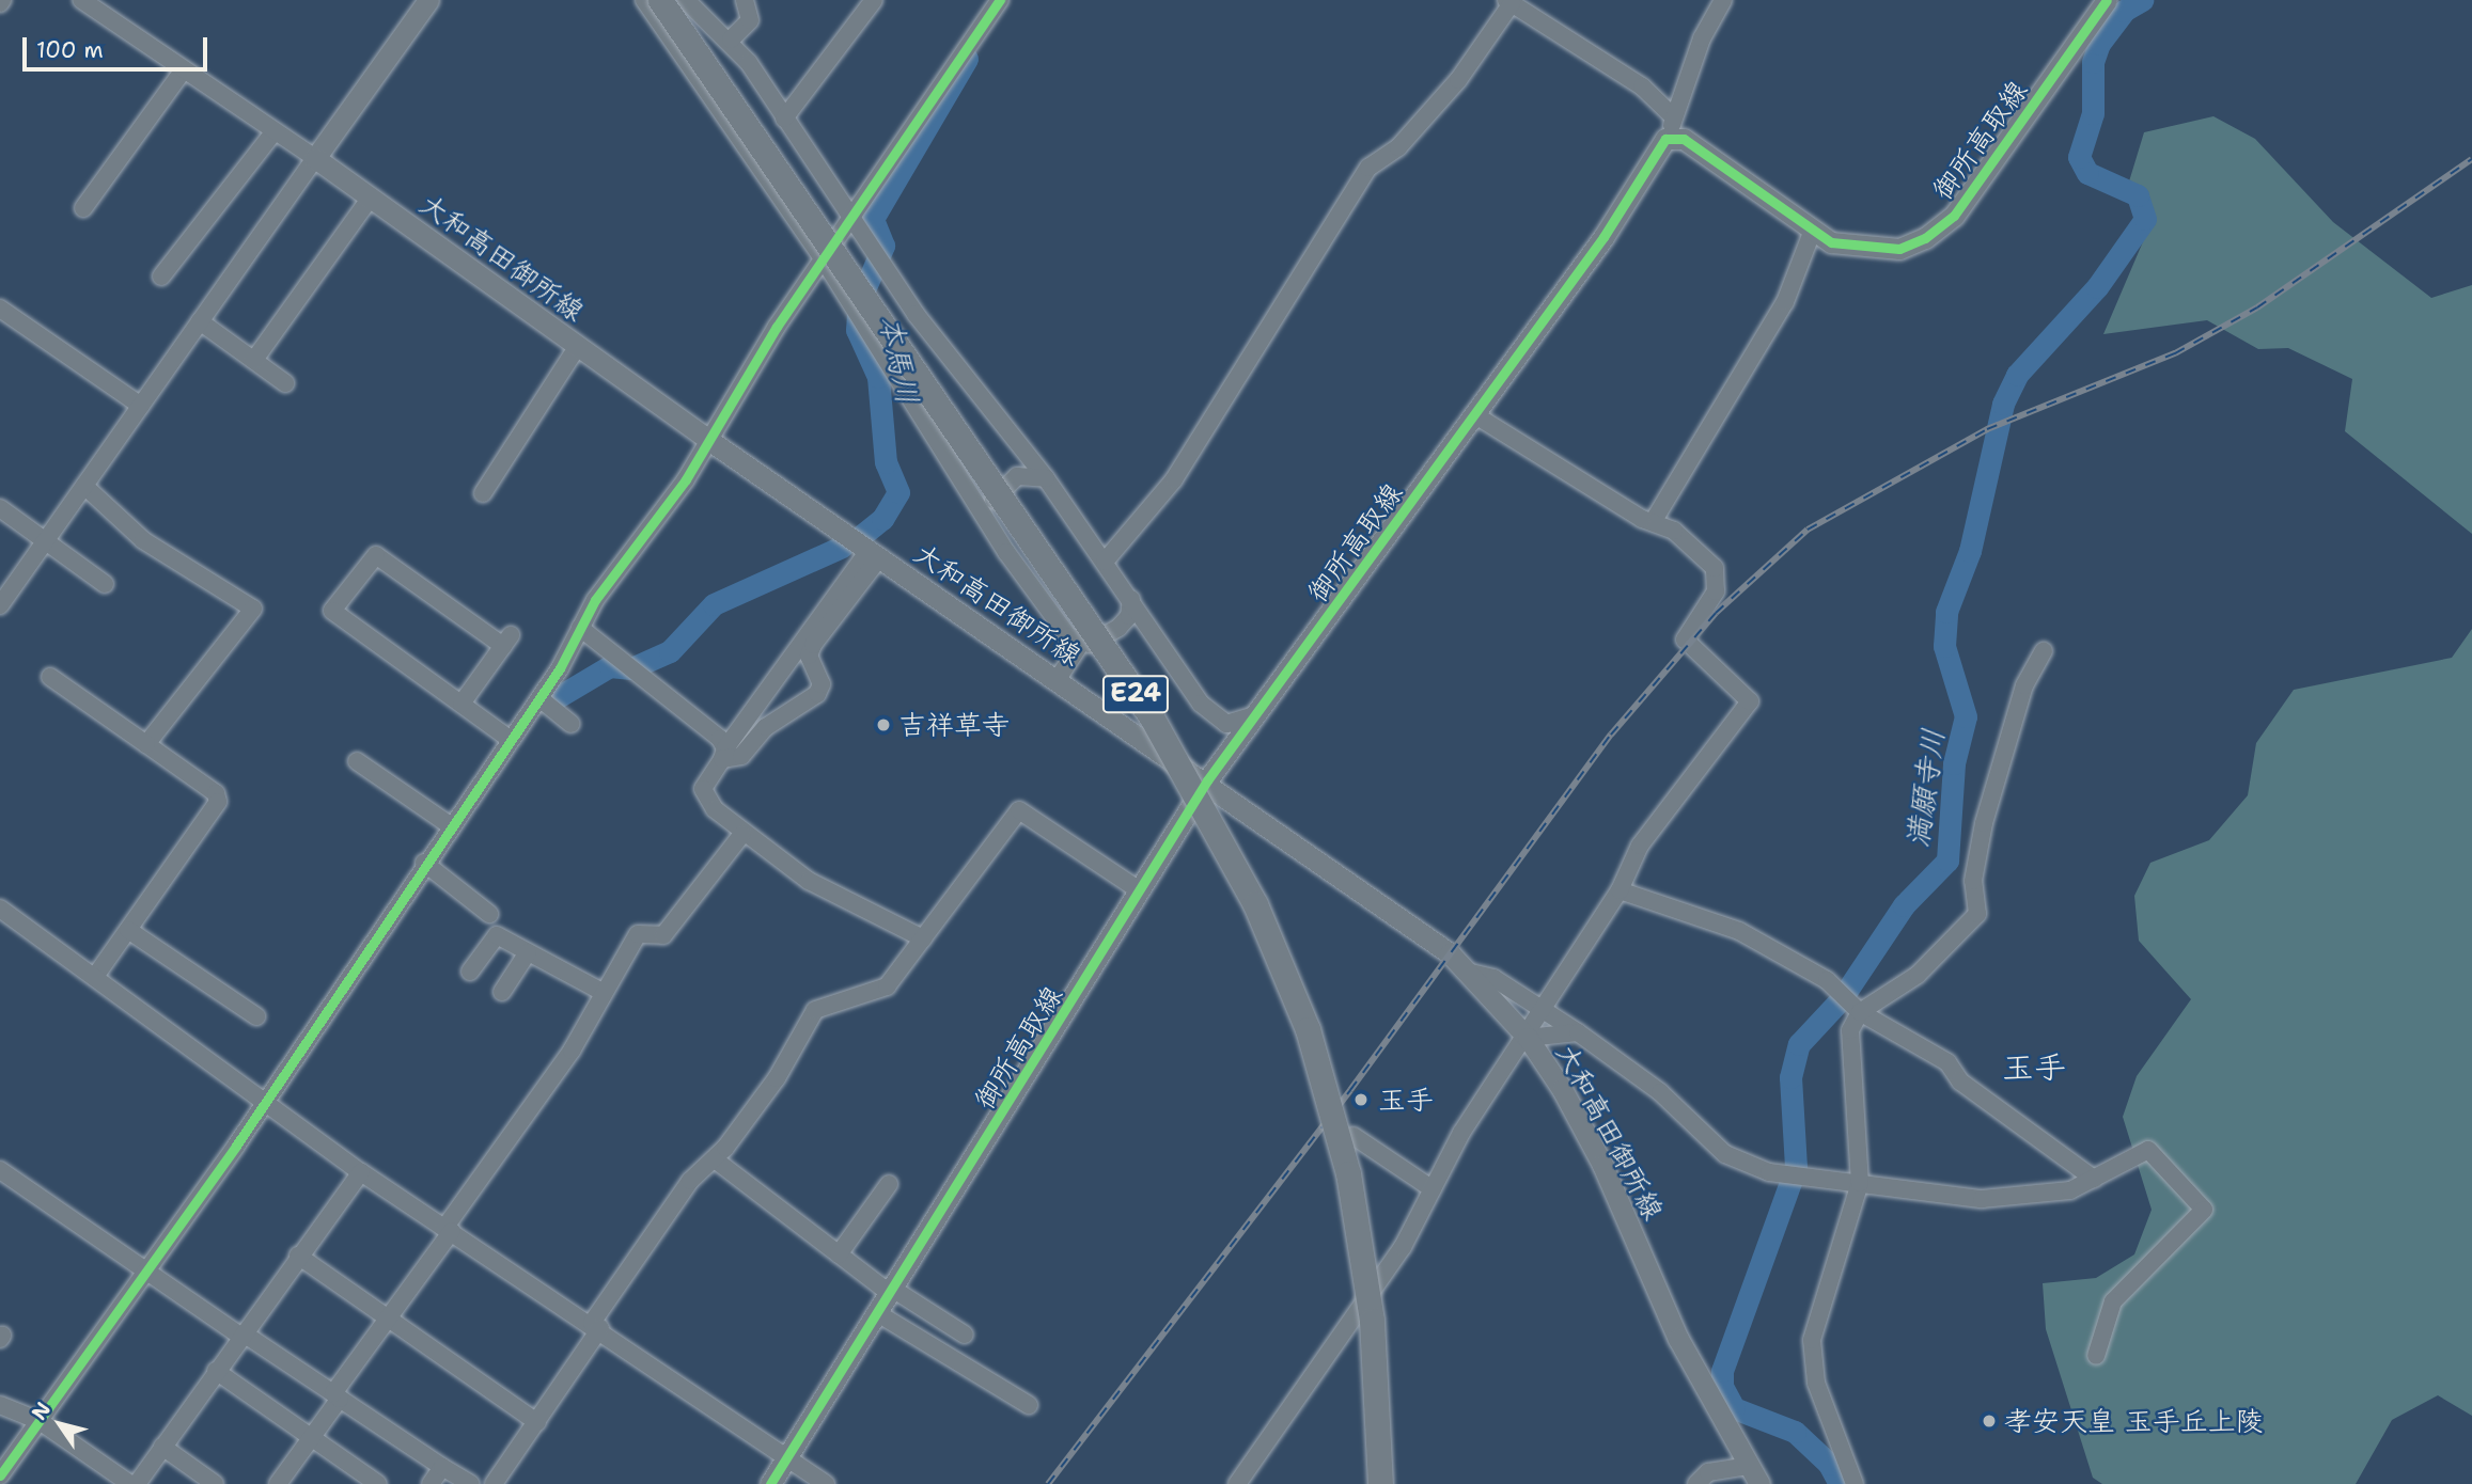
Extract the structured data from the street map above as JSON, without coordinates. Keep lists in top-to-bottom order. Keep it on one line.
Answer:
{"streets":{"highway":["E24"],"main road":["御所高取線","大和高田御所線"]},"crossings":[["御所高取線","大和高田御所線"]],"districts":["玉手"],"water":["本馬川","満願寺川"],"places":["吉祥草寺","玉手","孝安天皇 玉手丘上陵"],"scale_bar":"100 m","north":"top left"}
